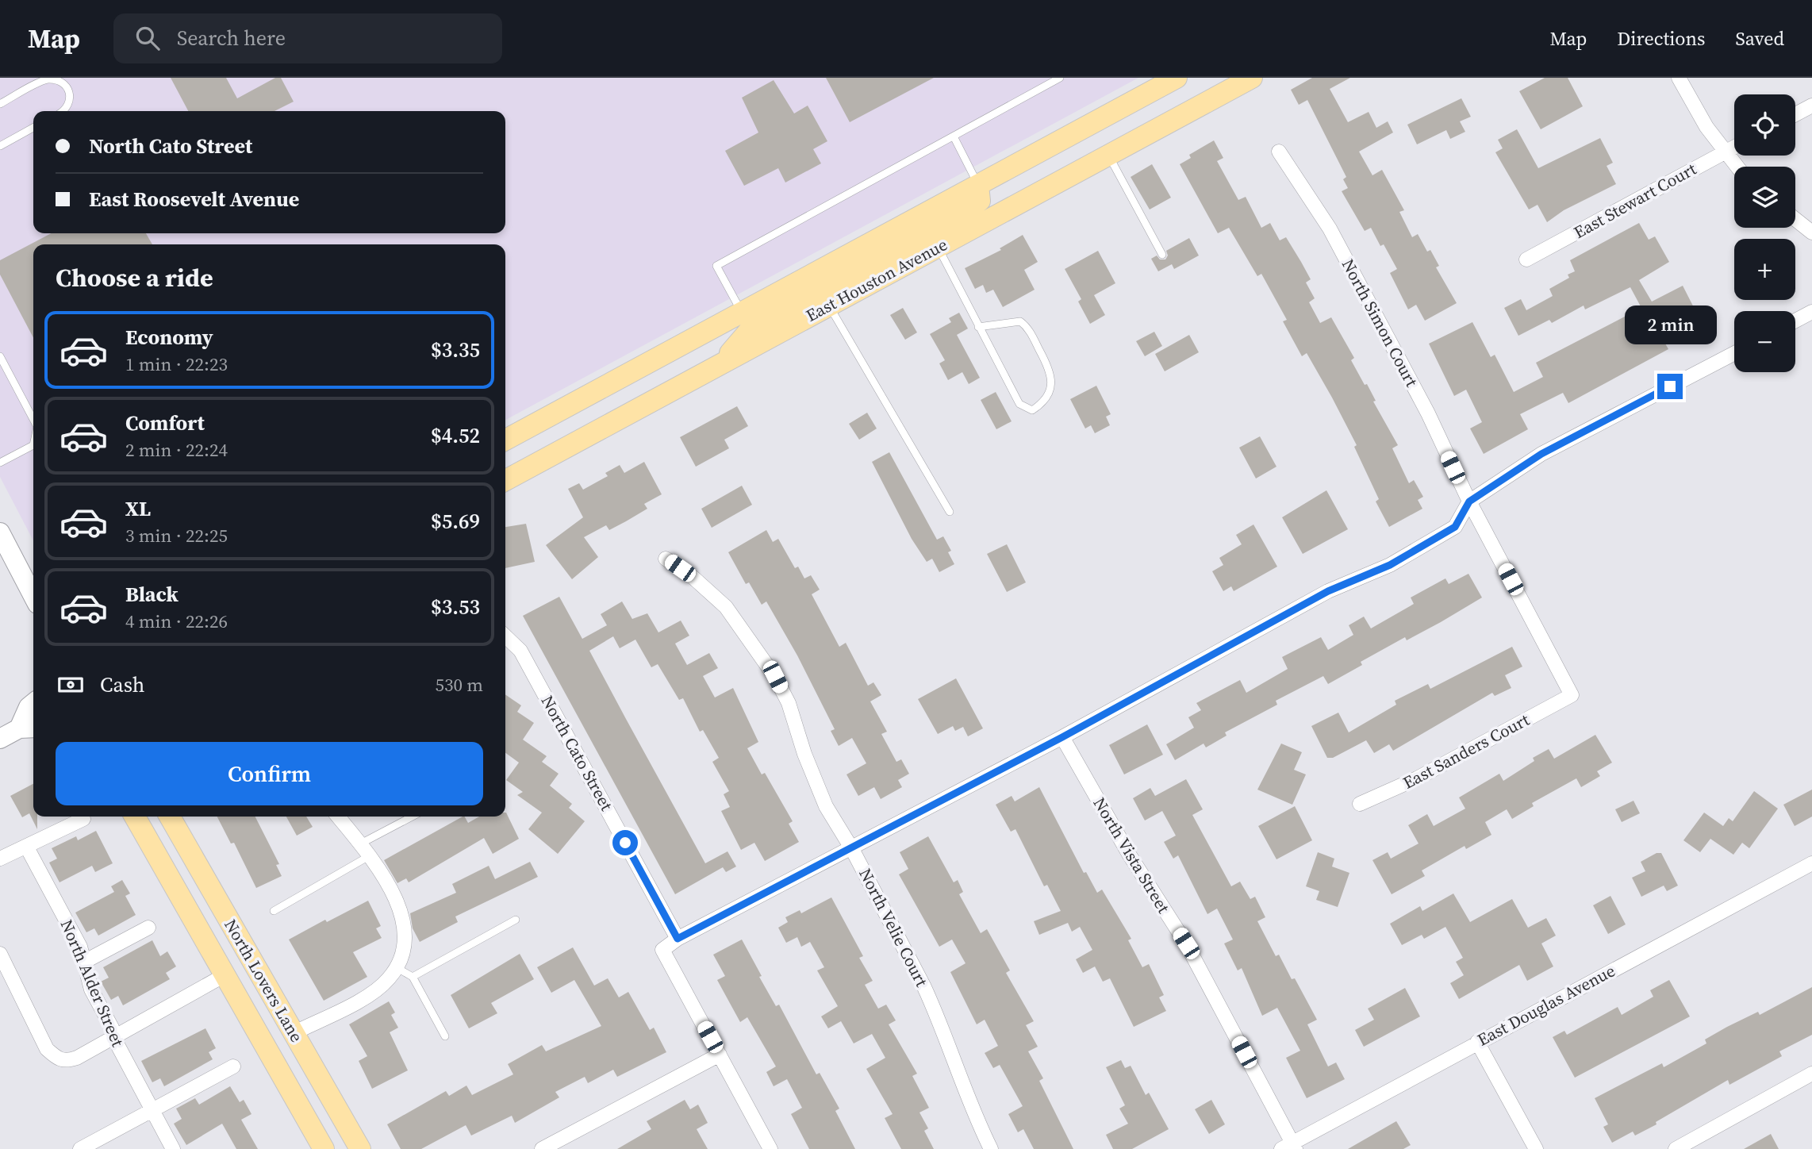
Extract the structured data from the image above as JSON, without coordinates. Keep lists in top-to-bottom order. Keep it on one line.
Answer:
{"streets":{"main road":["East Houston Avenue","North Lovers Lane"],"street":["East Stewart Court","North Simon Court","East Sanders Court","North Cato Street","North Vista Street","North Velie Court","North Alder Street","East Douglas Avenue"]},"crossings":[["North Simon Court","East Sanders Court"],["North Vista Street","East Douglas Avenue"]],"page":{"header":"Map","search":"Search here","nav":["Map","Directions","Saved"],"map_buttons":["+","−"],"banner":["North Cato Street","East Roosevelt Avenue"],"heading":"Choose a ride","bubble":"2 min","list":[{"name":"Economy","note":"1 min · 22:23","value":"$3.35"},{"name":"Comfort","note":"2 min · 22:24","value":"$4.52"},{"name":"XL","note":"3 min · 22:25","value":"$5.69"},{"name":"Black","note":"4 min · 22:26","value":"$3.53"}],"pay":["Cash","530 m"],"buttons":"Confirm"}}
